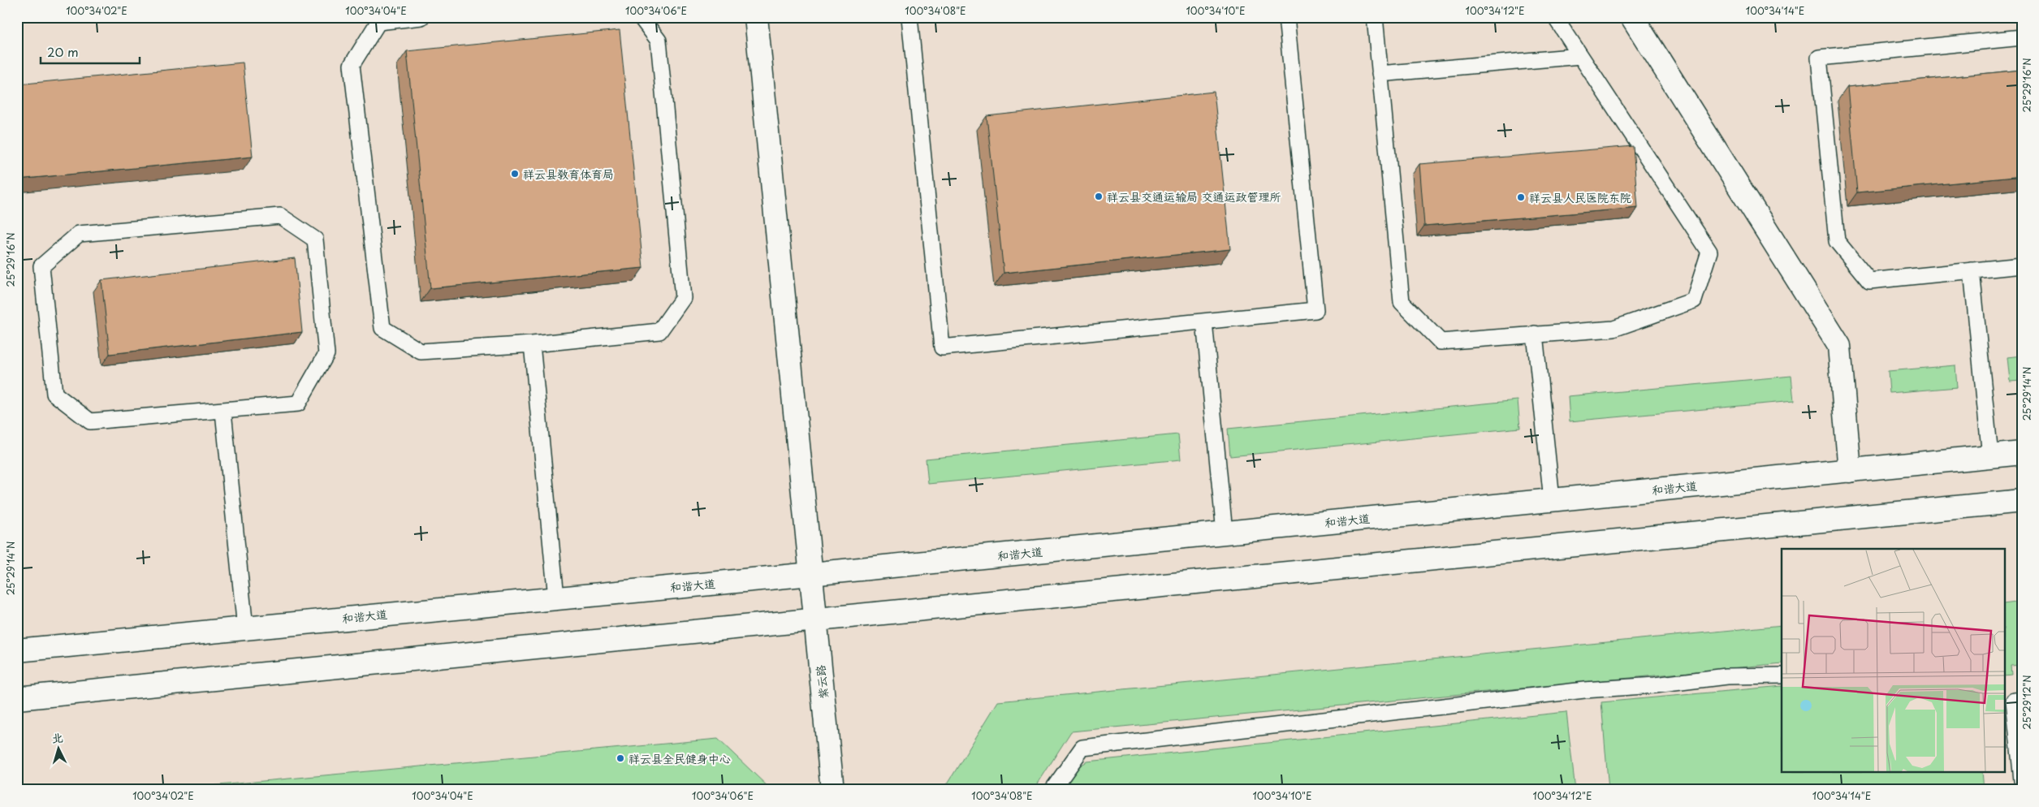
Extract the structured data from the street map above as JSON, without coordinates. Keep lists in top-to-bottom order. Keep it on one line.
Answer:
{"streets":{"main road":["和谐大道","紫云路"]},"crossings":[["和谐大道","紫云路"]],"places":["祥云县教育体育局","祥云县交通运输局 交通运政管理所","祥云县人民医院东院","祥云县全民健身中心"],"scale_bar":"20 m","north":"top","coordinates":["100°34'02\"E","100°34'04\"E","100°34'06\"E","100°34'08\"E","100°34'10\"E","100°34'12\"E","100°34'14\"E","25°29'16\"N","25°29'14\"N","25°29'12\"N"]}
